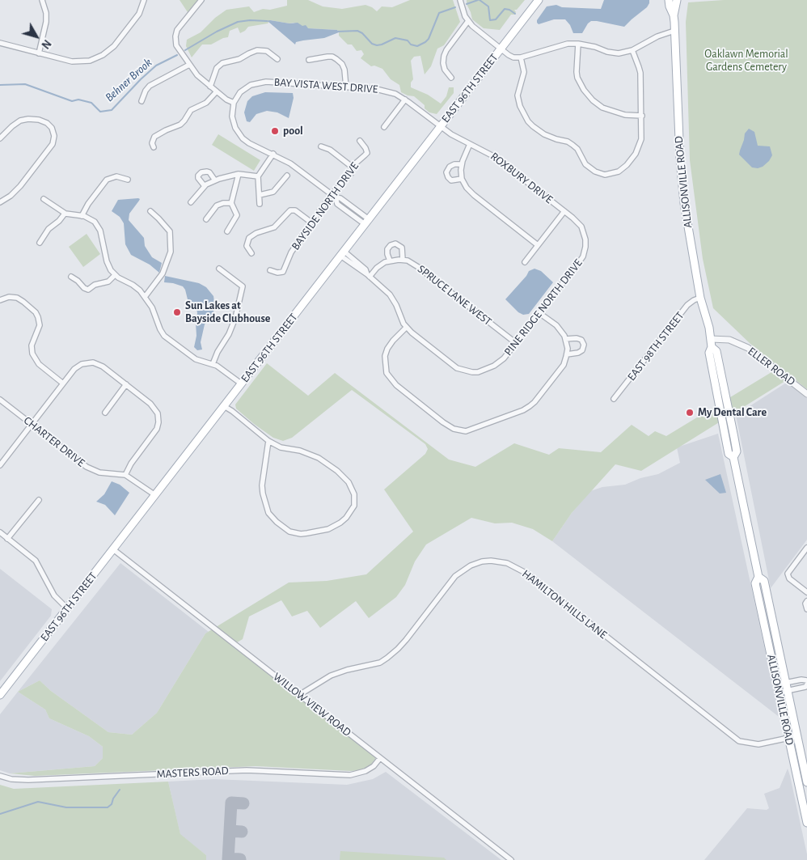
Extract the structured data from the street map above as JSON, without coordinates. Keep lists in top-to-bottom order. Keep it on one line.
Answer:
{"streets":{"main road":["EAST 96TH STREET","ALLISONVILLE ROAD"],"street":["BAY VISTA WEST DRIVE","ROXBURY DRIVE","BAYSIDE NORTH DRIVE","SPRUCE LANE WEST","PINE RIDGE NORTH DRIVE","EAST 98TH STREET","ELLER ROAD","CHARTER DRIVE","HAMILTON HILLS LANE","WILLOW VIEW ROAD","MASTERS ROAD"]},"crossings":[["BAY VISTA WEST DRIVE","EAST 96TH STREET"],["BAY VISTA WEST DRIVE","ROXBURY DRIVE"],["EAST 96TH STREET","ROXBURY DRIVE"],["EAST 96TH STREET","WILLOW VIEW ROAD"],["ROXBURY DRIVE","PINE RIDGE NORTH DRIVE"],["ALLISONVILLE ROAD","EAST 98TH STREET"],["ALLISONVILLE ROAD","ELLER ROAD"],["ALLISONVILLE ROAD","HAMILTON HILLS LANE"],["SPRUCE LANE WEST","PINE RIDGE NORTH DRIVE"],["HAMILTON HILLS LANE","WILLOW VIEW ROAD"],["WILLOW VIEW ROAD","MASTERS ROAD"]],"water":["Behner Brook"],"parks":["Oaklawn Memorial Gardens Cemetery"],"places":["pool","Sun Lakes at Bayside Clubhouse","My Dental Care"],"north":"bottom right"}
